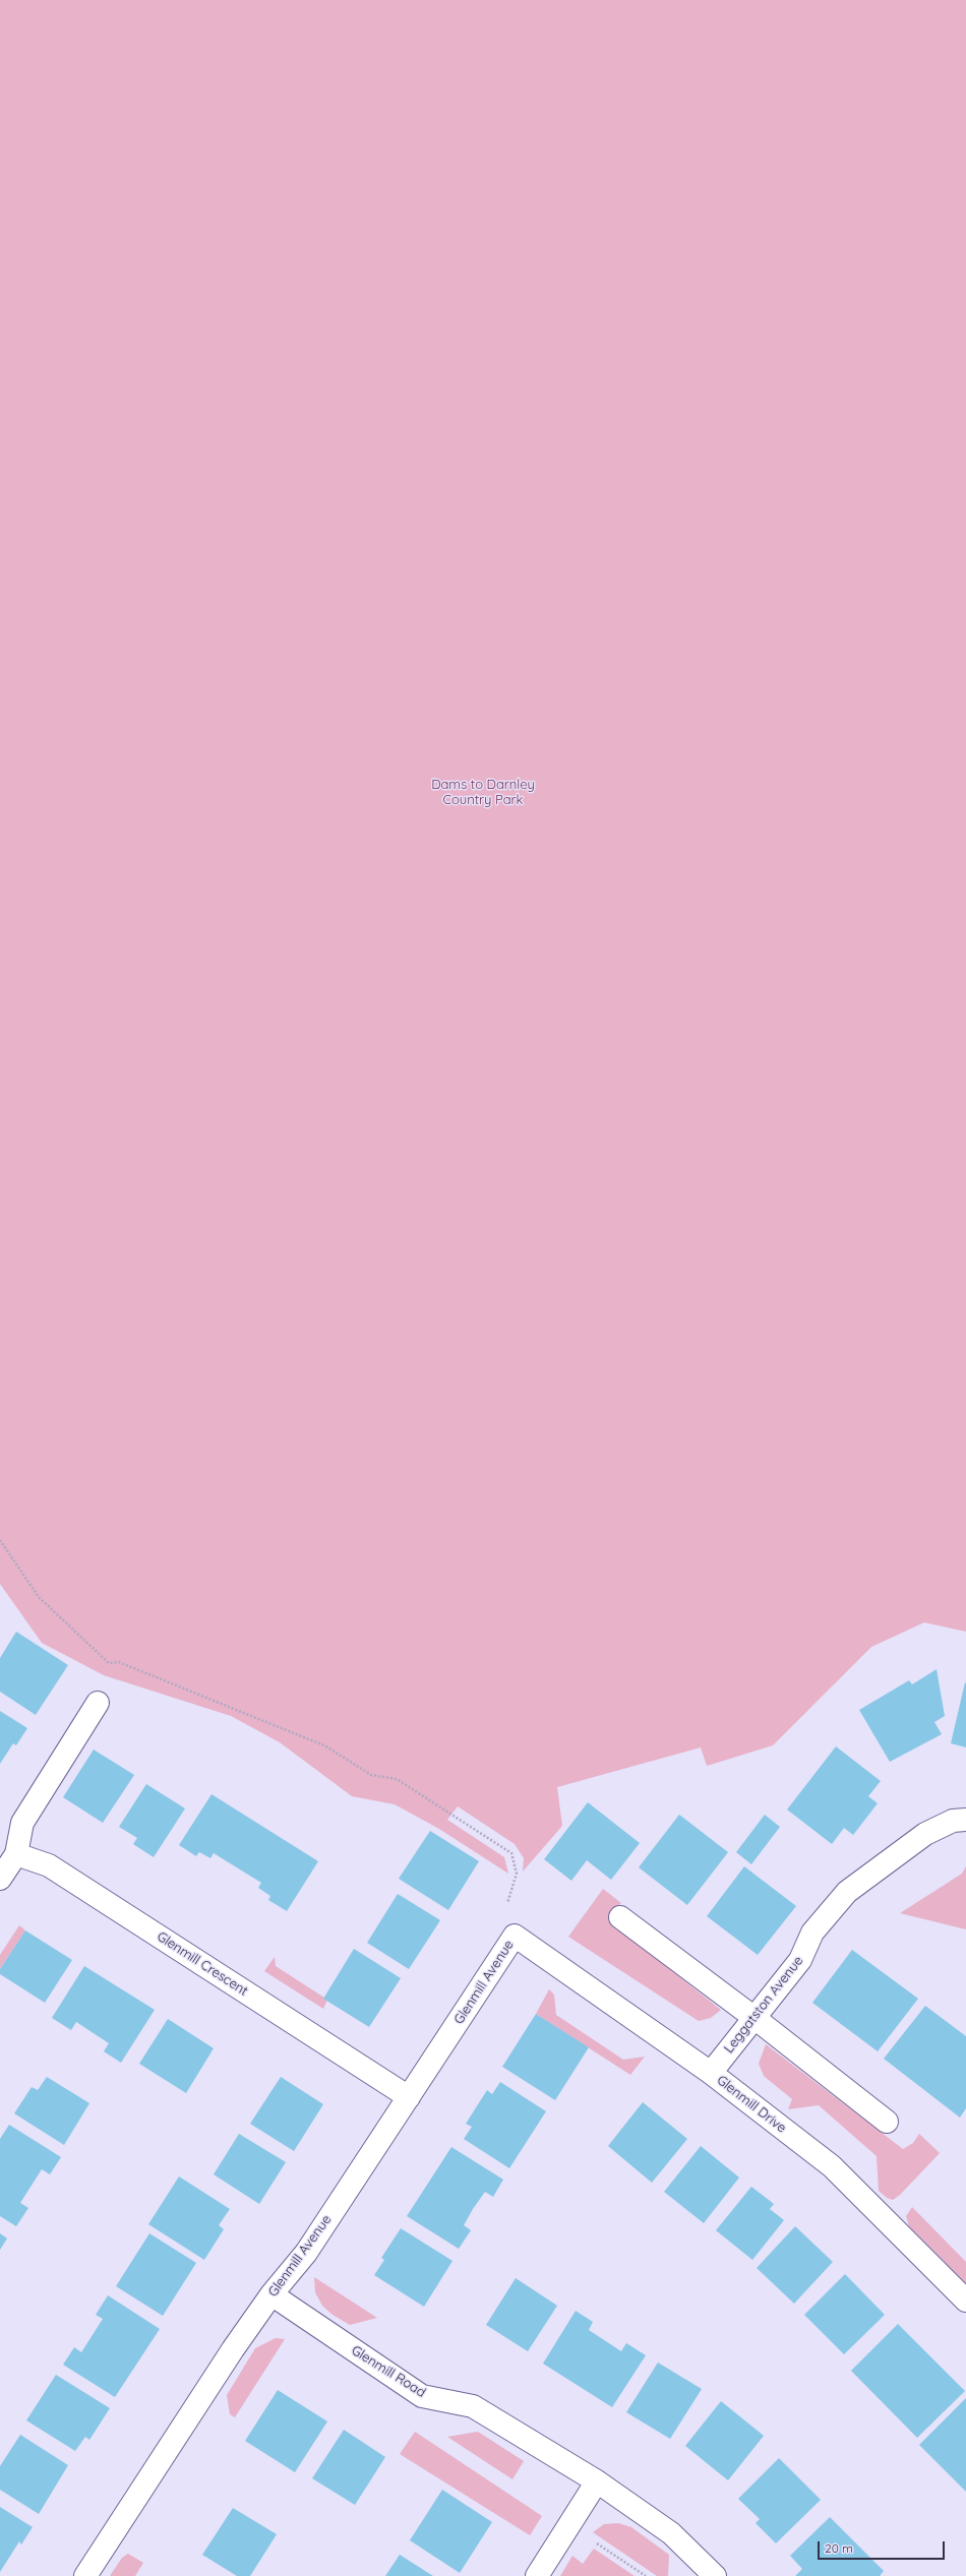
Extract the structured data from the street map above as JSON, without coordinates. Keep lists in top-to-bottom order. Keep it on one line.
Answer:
{"streets":{"street":["Glenmill Crescent","Glenmill Avenue","Leggatston Avenue","Glenmill Drive","Glenmill Road"]},"crossings":[["Glenmill Crescent","Glenmill Avenue"],["Glenmill Avenue","Glenmill Drive"],["Glenmill Avenue","Glenmill Road"],["Leggatston Avenue","Glenmill Drive"]],"parks":["Dams to Darnley Country Park"],"scale_bar":"20 m"}
